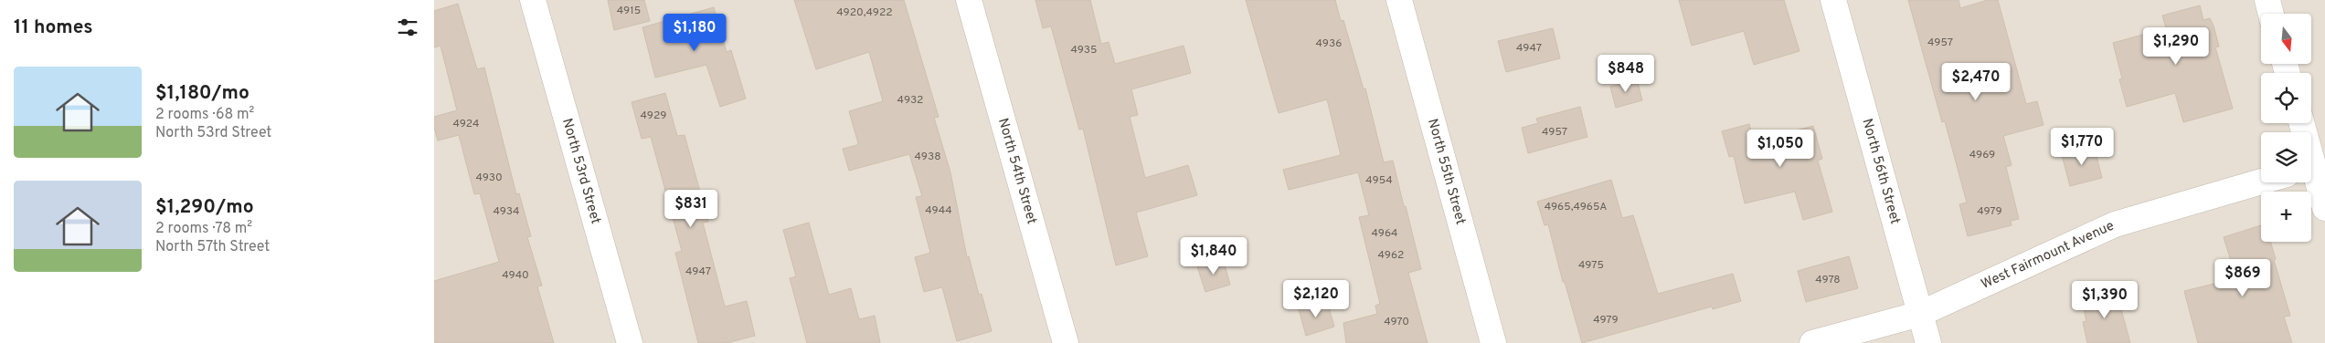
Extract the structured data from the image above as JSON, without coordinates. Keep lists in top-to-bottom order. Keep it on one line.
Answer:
{"streets":{"street":["North 53rd Street","North 54th Street","North 55th Street","North 56th Street","West Fairmount Avenue"]},"crossings":[["North 56th Street","West Fairmount Avenue"]],"house_numbers":["4915","4920,4922","4957","4936","4947","4935","4932","4929","4924","4957","4969","4938","4930","4954","4965,4965A","4944","4934","4979","4964","4962","4975","4947","4940","4978","4979","4970"],"north":"bottom","page":{"heading":"11 homes","map_buttons":"+","price":["$1,180","$1,290","$848","$2,470","$1,770","$1,050","$831","$1,840","$869","$2,120","$1,390"],"list":[{"name":"$1,180/mo","note":"2 rooms · 68 m² · North 53rd Street"},{"name":"$1,290/mo","note":"2 rooms · 78 m² · North 57th Street"}]}}
